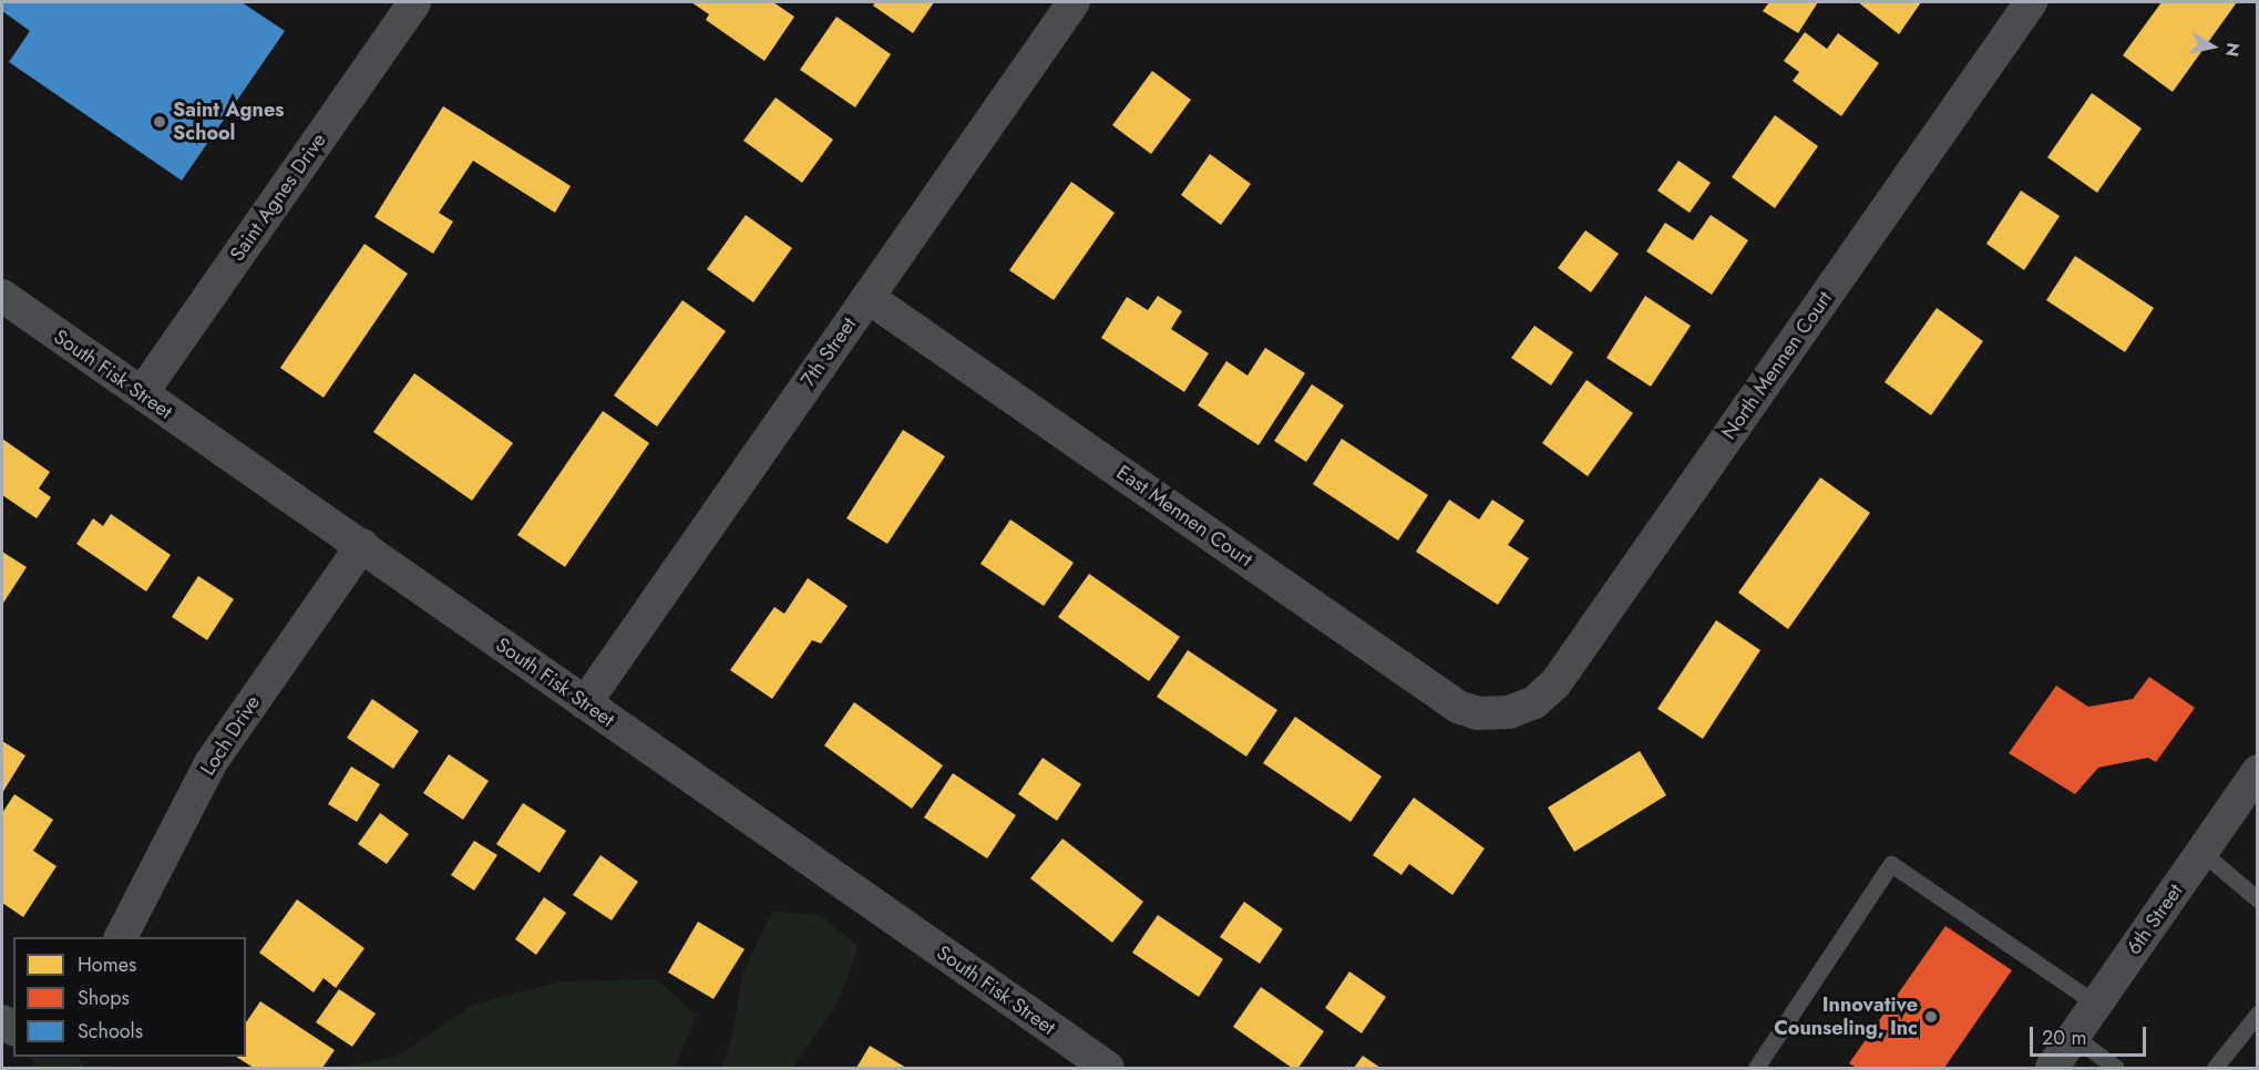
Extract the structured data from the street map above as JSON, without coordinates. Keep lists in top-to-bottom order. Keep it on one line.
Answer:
{"streets":{"street":["Saint Agnes Drive","7th Street","North Mennen Court","South Fisk Street","East Mennen Court","Loch Drive","6th Street"]},"crossings":[["Saint Agnes Drive","South Fisk Street"],["7th Street","South Fisk Street"],["7th Street","East Mennen Court"],["North Mennen Court","East Mennen Court"],["South Fisk Street","Loch Drive"]],"places":["Saint Agnes School","Innovative Counseling, Inc"],"legend":["Homes","Shops","Schools"],"scale_bar":"20 m","north":"right"}
